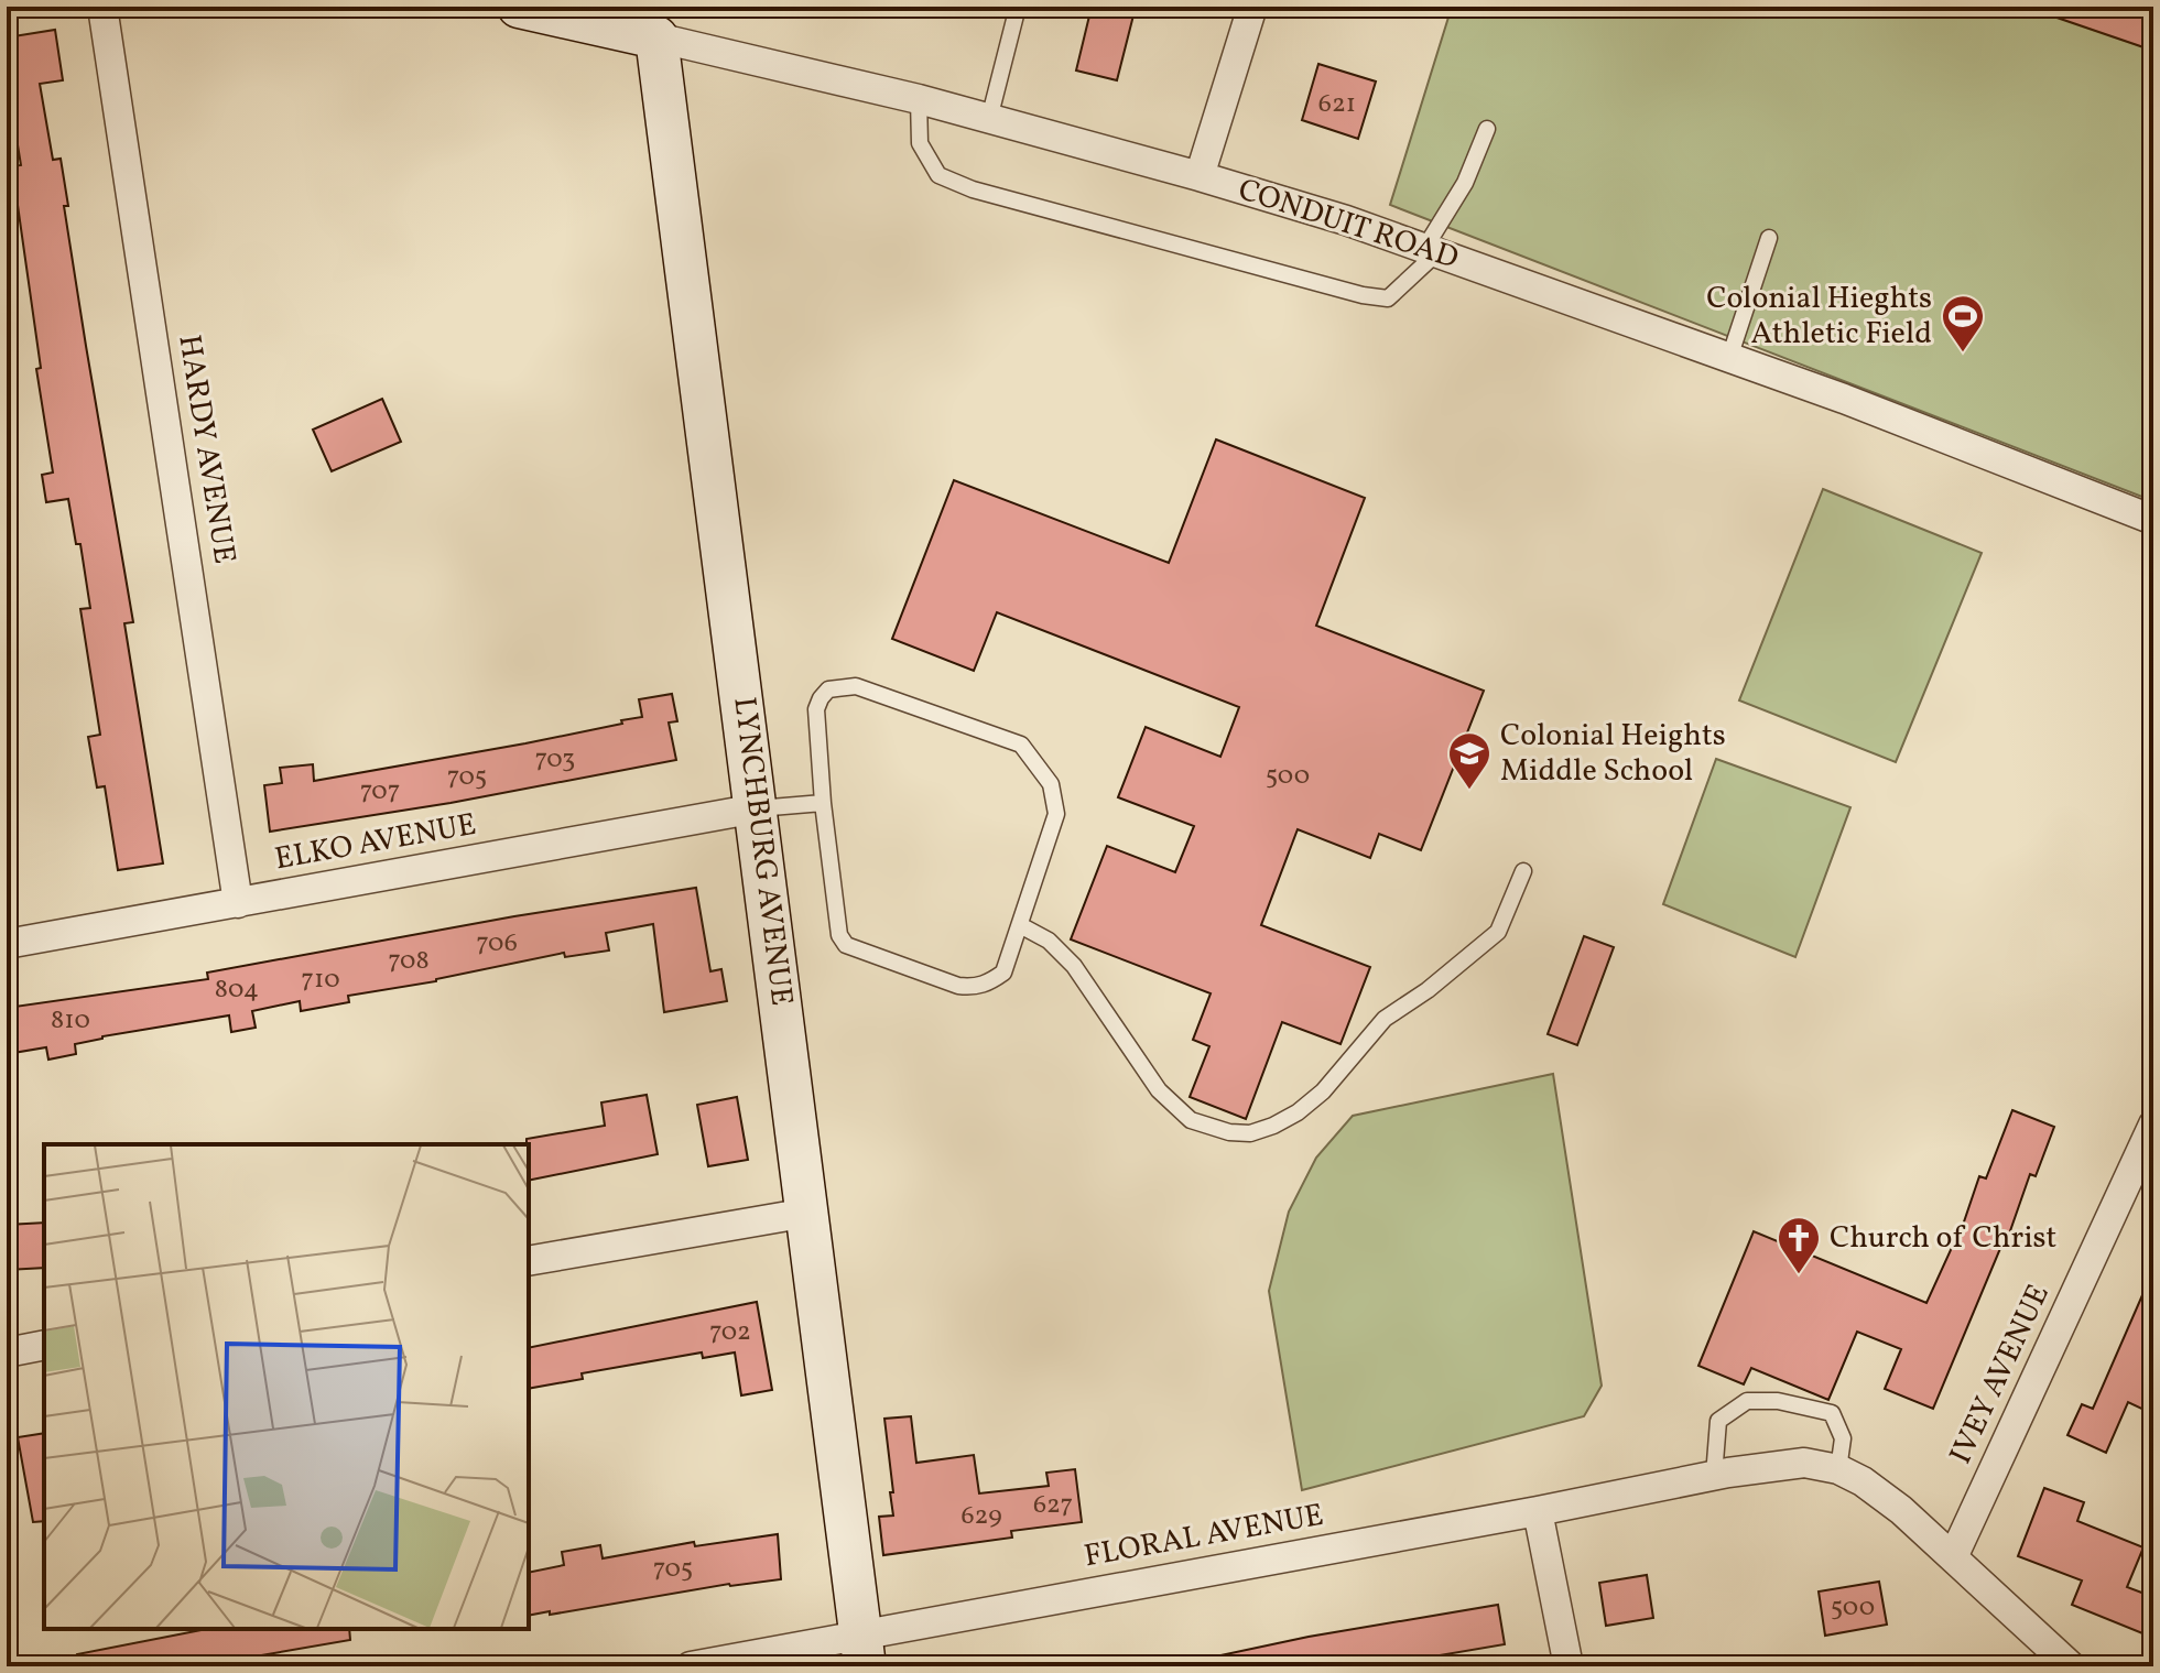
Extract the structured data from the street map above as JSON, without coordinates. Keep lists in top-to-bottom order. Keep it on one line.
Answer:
{"streets":{"street":["CONDUIT ROAD","HARDY AVENUE","ELKO AVENUE","LYNCHBURG AVENUE","IVEY AVENUE","FLORAL AVENUE"]},"crossings":[["CONDUIT ROAD","LYNCHBURG AVENUE"],["HARDY AVENUE","ELKO AVENUE"],["ELKO AVENUE","LYNCHBURG AVENUE"],["LYNCHBURG AVENUE","FLORAL AVENUE"]],"places":{"sports":["Colonial Hieghts Athletic Field"],"school or university":["Colonial Heights Middle School"],"church":["Church of Christ"]},"house_numbers":["621","703","500","705","707","706","708","710","804","810","702","627","629","705","500"]}
